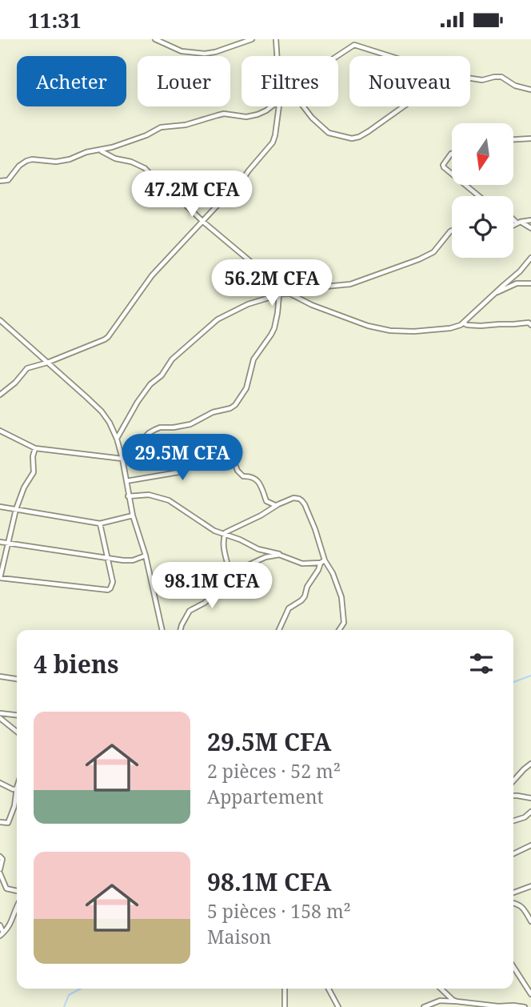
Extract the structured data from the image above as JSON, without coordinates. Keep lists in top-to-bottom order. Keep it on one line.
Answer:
{"north":"bottom","page":{"status":"11:31","chip":["Acheter","Louer","Filtres","Nouveau"],"price":["47.2M CFA","56.2M CFA","29.5M CFA","98.1M CFA"],"heading":"4 biens","list":[{"name":"29.5M CFA","note":"2 pièces · 52 m² · Appartement"},{"name":"98.1M CFA","note":"5 pièces · 158 m² · Maison"}]}}
